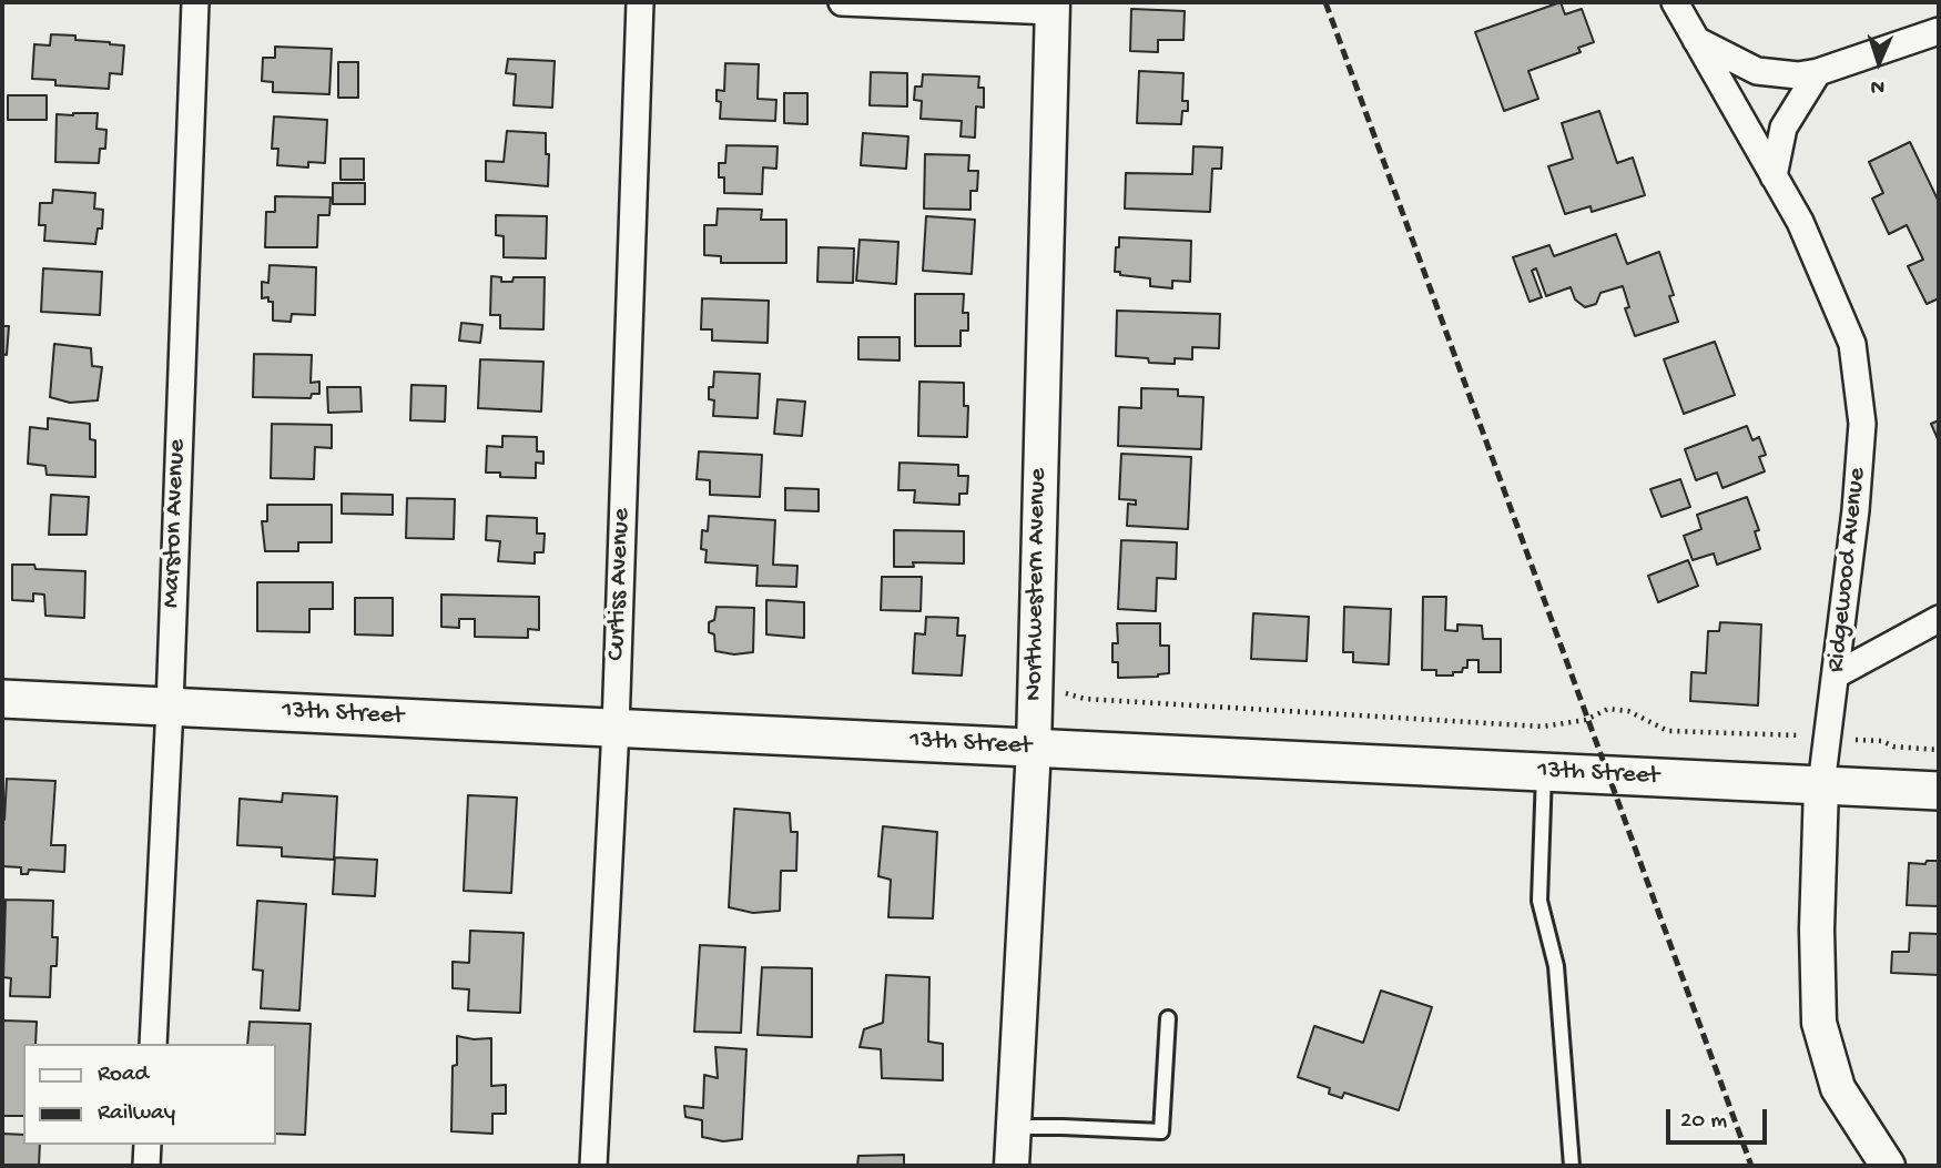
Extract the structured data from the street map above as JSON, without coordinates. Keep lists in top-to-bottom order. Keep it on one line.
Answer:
{"streets":{"main road":["13th Street"],"street":["Marston Avenue","Ridgewood Avenue","Curtiss Avenue","Northwestern Avenue"]},"crossings":[["Marston Avenue","13th Street"],["Ridgewood Avenue","13th Street"],["Curtiss Avenue","13th Street"],["Northwestern Avenue","13th Street"]],"legend":["Road","Railway"],"scale_bar":"20 m","north":"bottom"}
